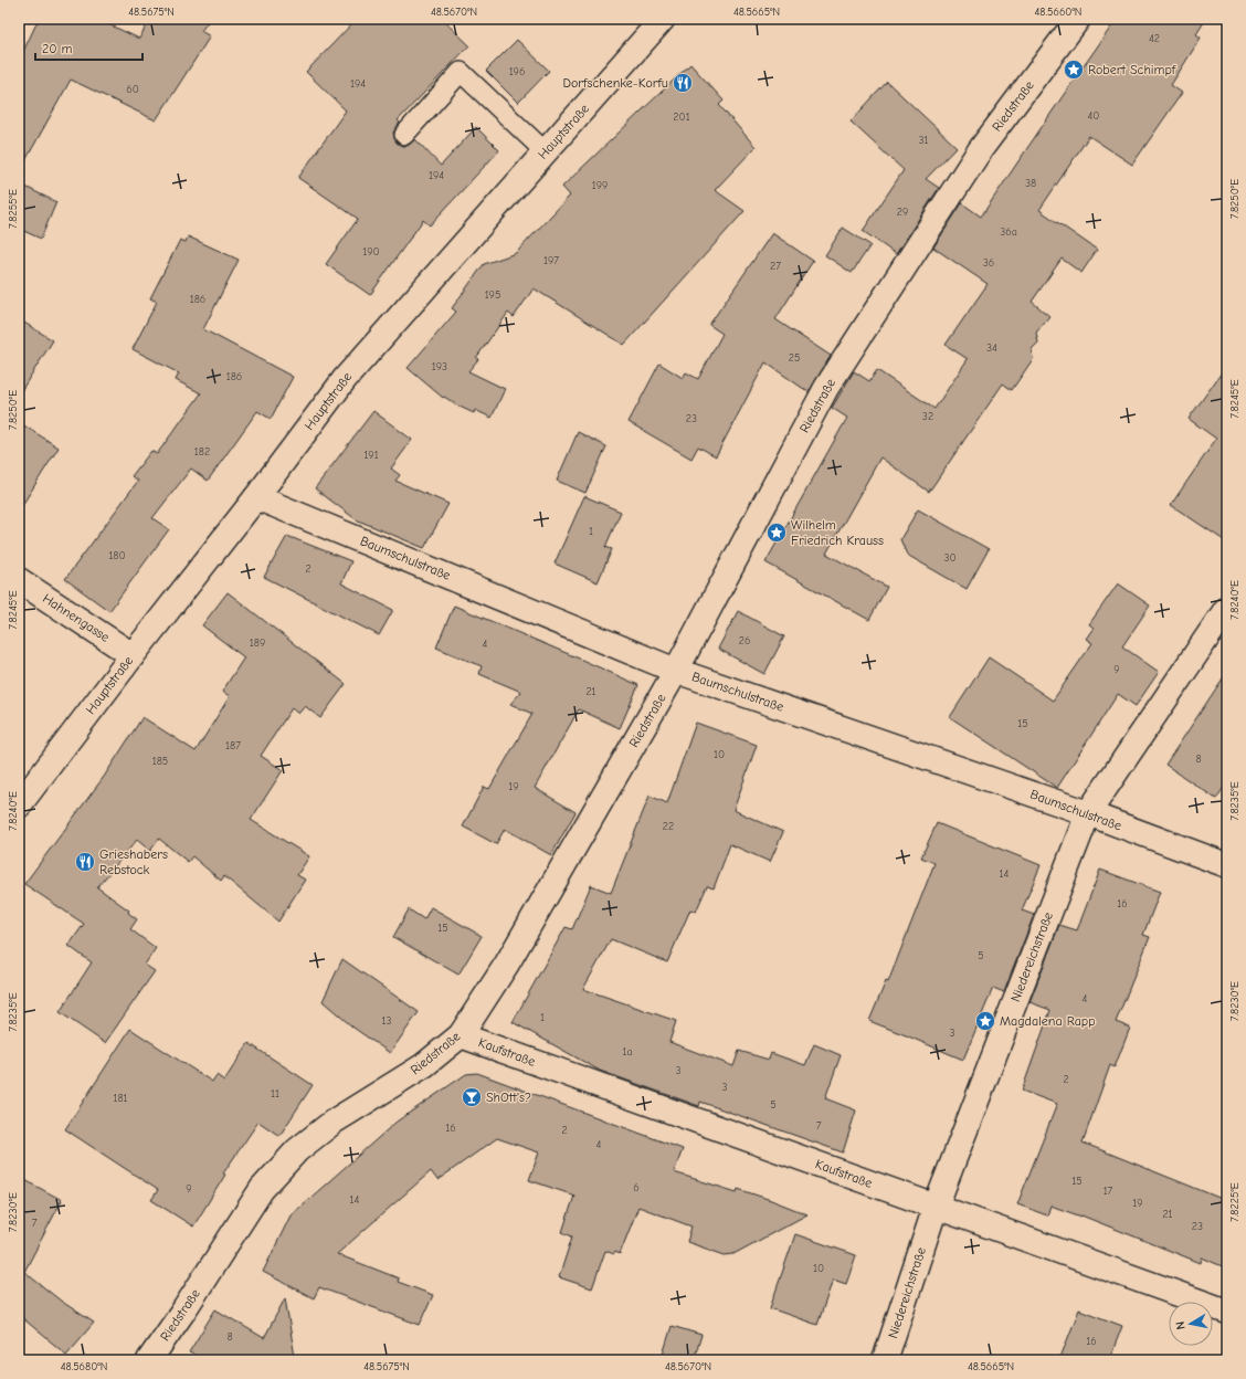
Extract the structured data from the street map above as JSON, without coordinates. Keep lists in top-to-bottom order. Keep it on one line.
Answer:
{"streets":{"street":["Riedstraße","Hauptstraße","Baumschulstraße","Hahnengasse","Niedereichstraße","Kaufstraße"]},"crossings":[["Riedstraße","Baumschulstraße"],["Riedstraße","Kaufstraße"],["Hauptstraße","Baumschulstraße"],["Hauptstraße","Hahnengasse"],["Baumschulstraße","Niedereichstraße"],["Niedereichstraße","Kaufstraße"]],"places":{"place":["Robert Schimpf","Wilhelm Friedrich Krauss","Magdalena Rapp"],"restaurant":["Dorfschenke-Korfu","Grieshabers Rebstock"],"bar":["ShOtt's?"]},"house_numbers":["42","196","194","60","40","201","31","194","38","199","29","36a","190","197","36","27","195","186","34","25","193","186","32","23","182","191","1","180","30","2","26","189","4","9","21","15","187","10","8","185","19","22","14","16","15","5","4","1","13","3","1a","3","2","3","11","181","5","7","16","2","4","15","6","9","17","14","19","21","7","23","10","8","16"],"scale_bar":"20 m","north":"left","coordinates":["48.5675°N","48.5670°N","48.5665°N","48.5660°N","7.8250°E","7.8255°E","7.8245°E","7.8240°E","7.8235°E","7.8230°E","7.8225°E","48.5680°N"]}
